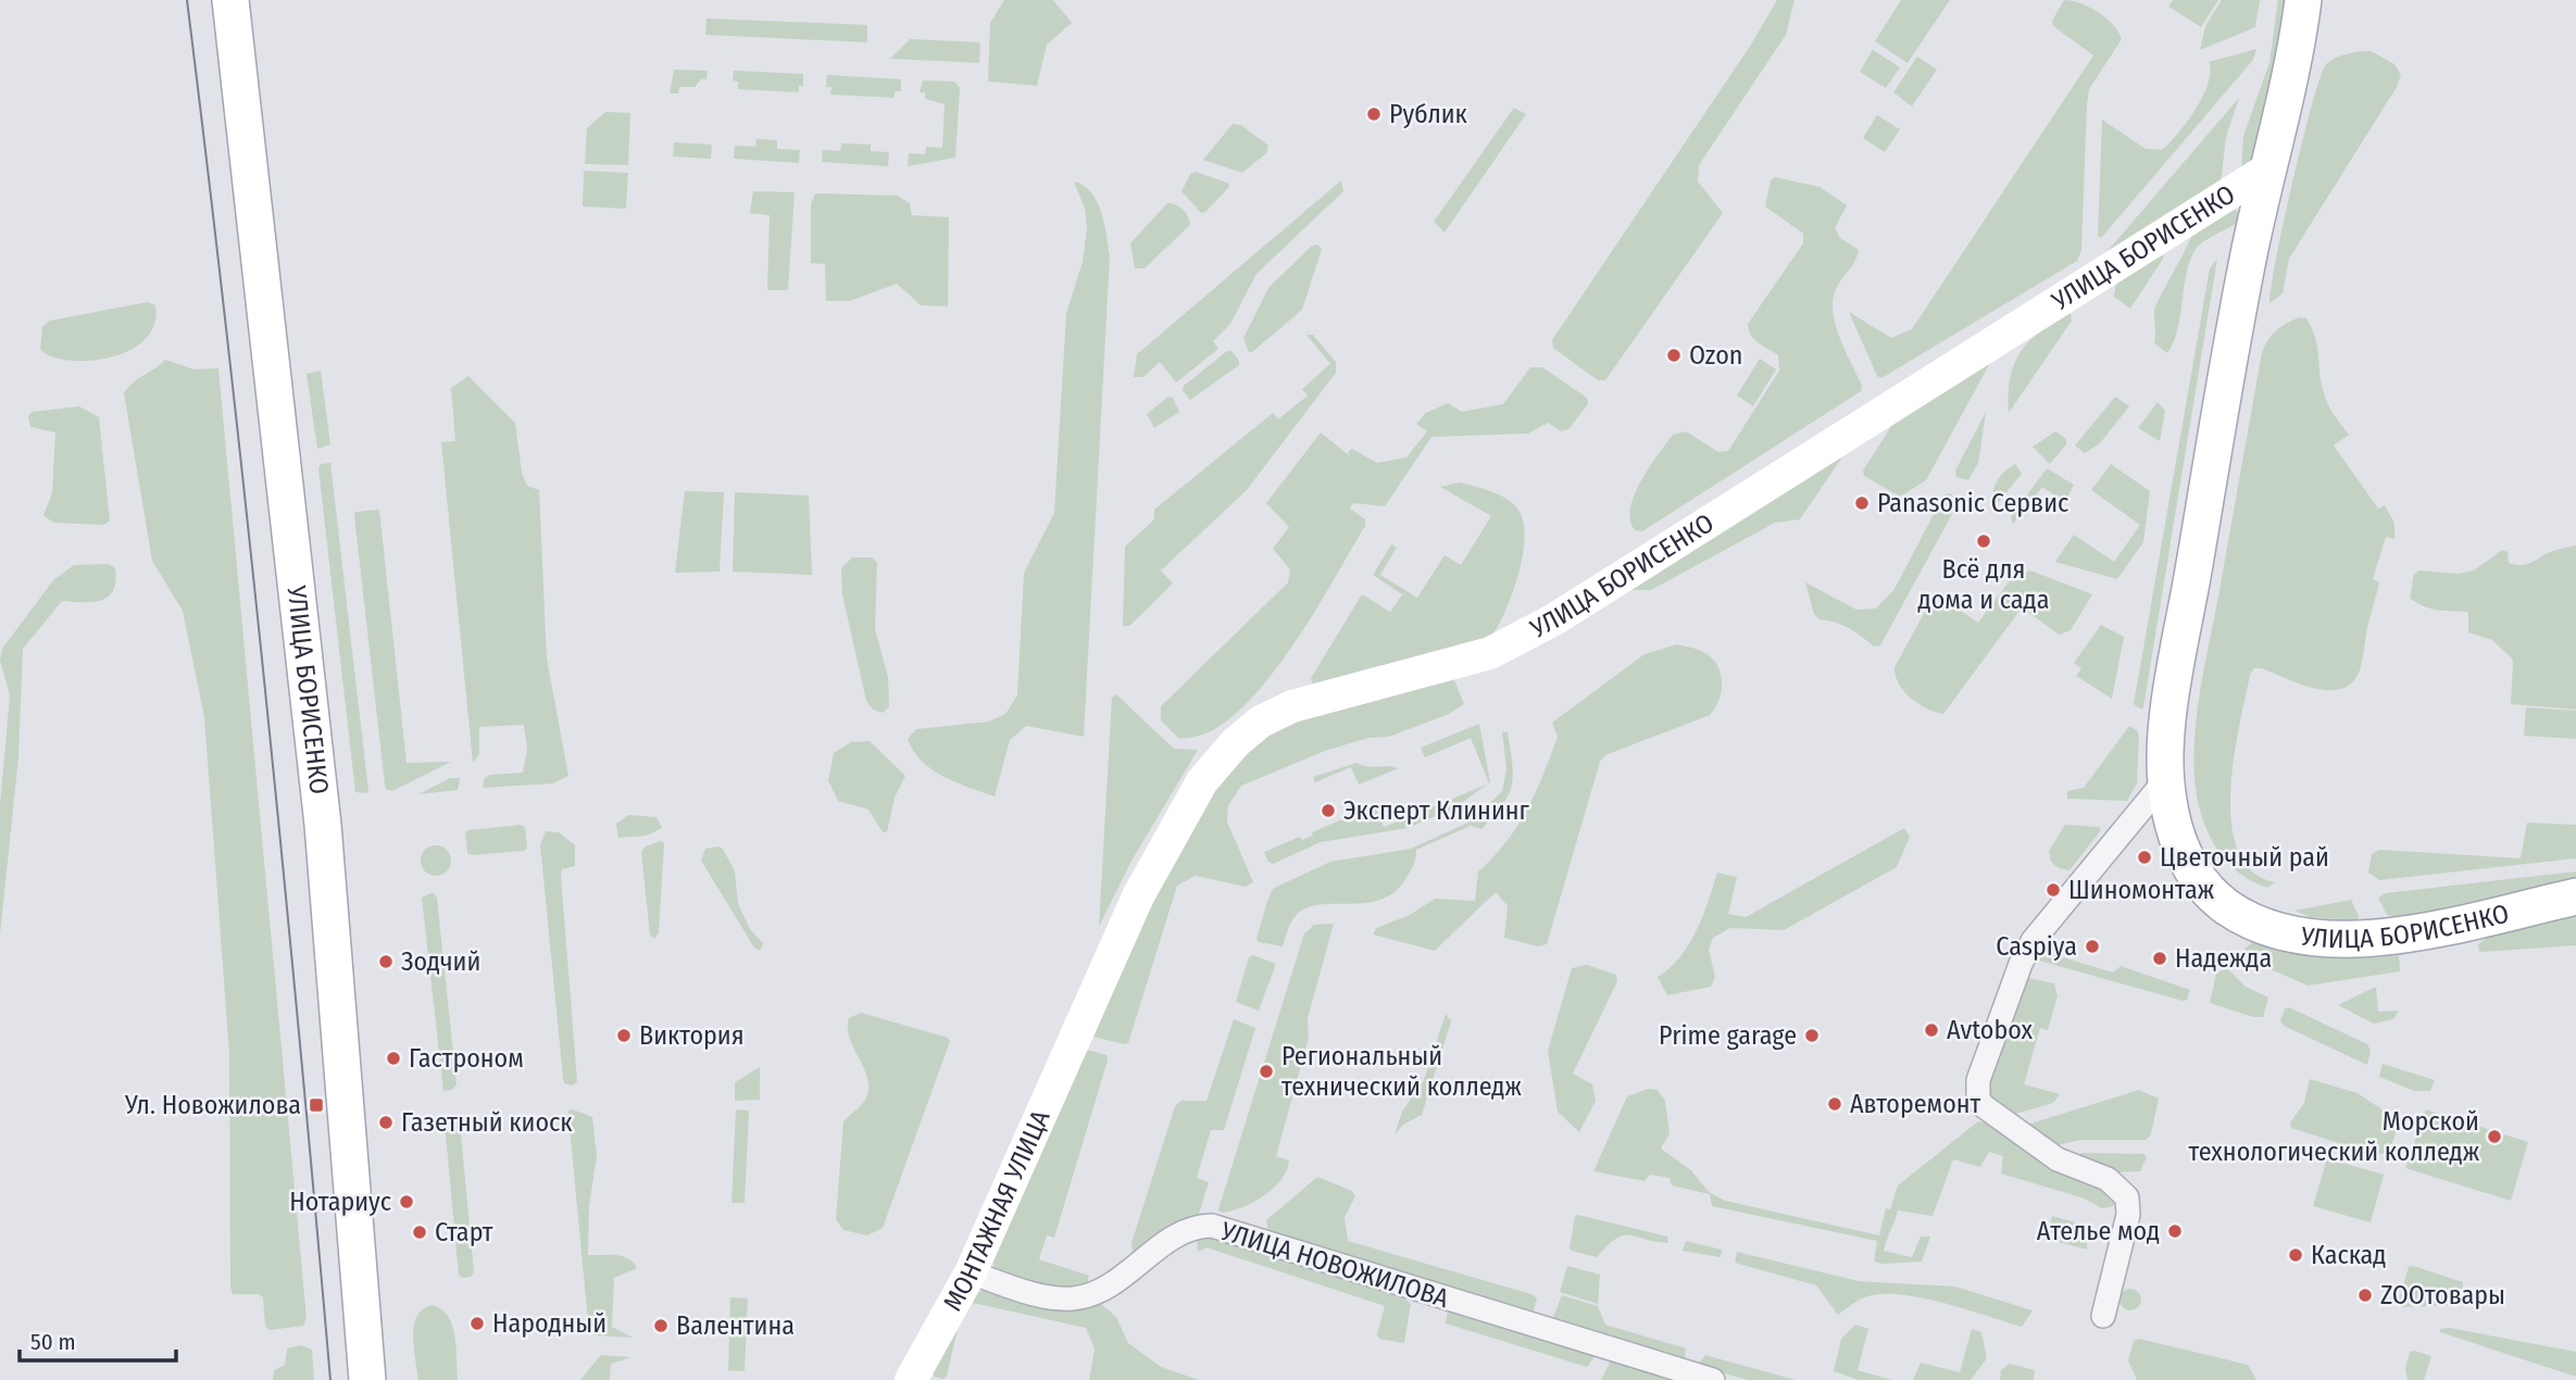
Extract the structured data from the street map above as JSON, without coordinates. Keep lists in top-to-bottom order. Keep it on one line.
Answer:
{"streets":{"main road":["УЛИЦА БОРИСЕНКО","МОНТАЖНАЯ УЛИЦА"],"street":["УЛИЦА НОВОЖИЛОВА"]},"crossings":[["УЛИЦА БОРИСЕНКО","МОНТАЖНАЯ УЛИЦА"],["МОНТАЖНАЯ УЛИЦА","УЛИЦА НОВОЖИЛОВА"]],"places":{"other":["Рублик","Ozon","Panasonic Сервис","Всё для дома и сада","Эксперт Клининг","Цветочный рай","Шиномонтаж","Caspiya","Надежда","Зодчий","Avtobox","Виктория","Prime garage","Гастроном","Региональный технический колледж","Авторемонт","Газетный киоск","Морской технологический колледж","Нотариус","Ателье мод","Старт","Каскад","ZOOтовары","Народный","Валентина"],"transit":["Ул. Новожилова"]},"scale_bar":"50 m"}
